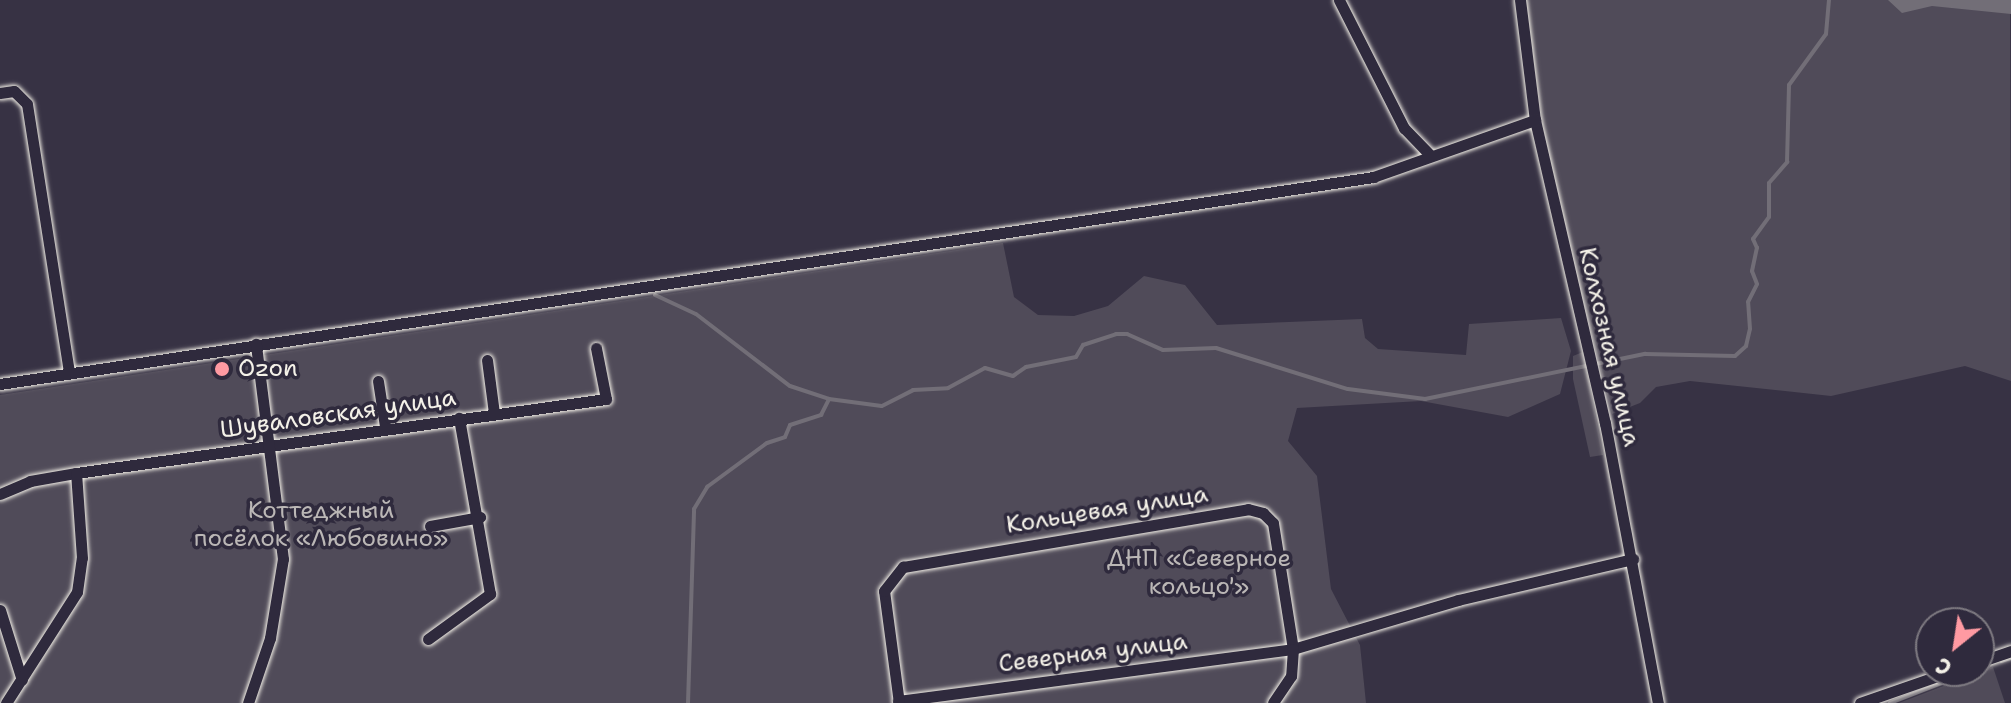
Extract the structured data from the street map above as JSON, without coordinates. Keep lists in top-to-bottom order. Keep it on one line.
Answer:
{"streets":{"street":["Колхозная улица","Шуваловская улица","Кольцевая улица","Северная улица"]},"crossings":[["Колхозная улица","Северная улица"],["Кольцевая улица","Северная улица"]],"parks":["Коттеджный посёлок «Любовино»","ДНП «Северное кольцо'»"],"places":["Ozon"],"north":"bottom left"}
